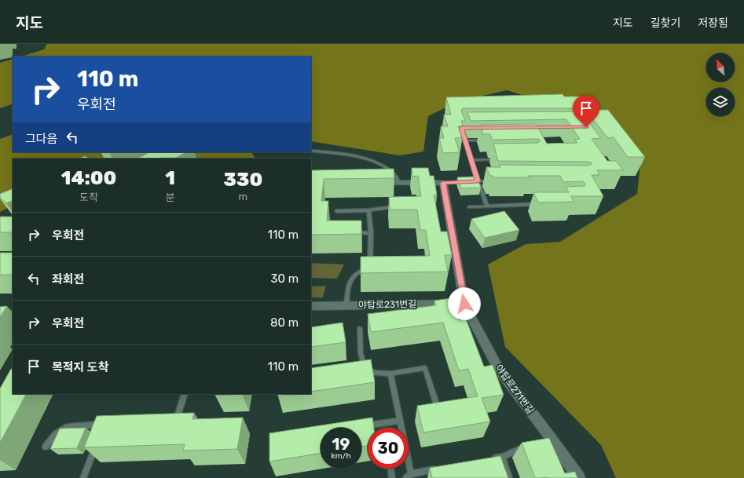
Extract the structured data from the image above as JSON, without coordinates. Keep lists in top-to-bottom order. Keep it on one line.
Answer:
{"streets":{"street":["야탑로231번길","야탑로271번길"]},"crossings":[["야탑로231번길","야탑로271번길"]],"north":"top left","page":{"header":"지도","nav":["지도","길찾기","저장됨"],"turn":["110 m","우회전"],"then":"그다음","eta":["14:00","도착","1","분","330","m"],"list":[{"name":"우회전","value":"110 m"},{"name":"좌회전","value":"30 m"},{"name":"우회전","value":"80 m"},{"name":"목적지 도착","value":"110 m"}],"speed":"19 km/h","limit":"30"}}
